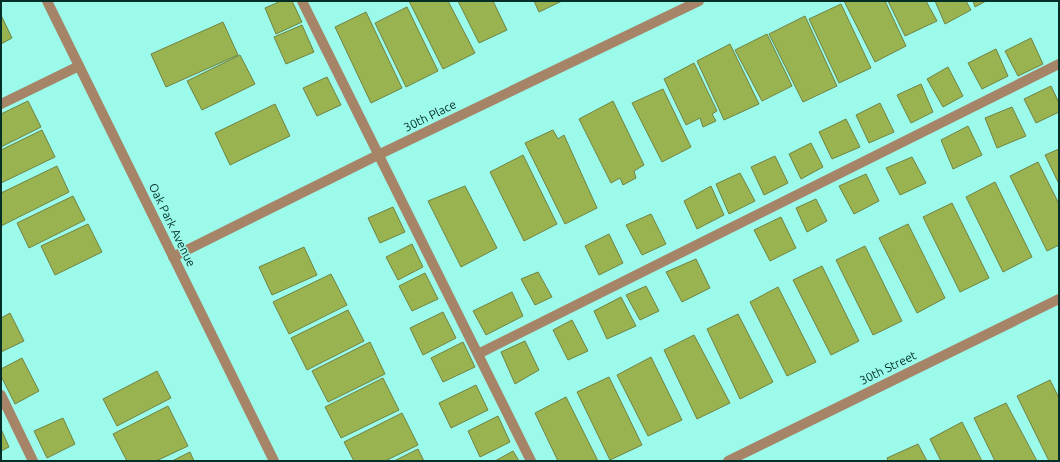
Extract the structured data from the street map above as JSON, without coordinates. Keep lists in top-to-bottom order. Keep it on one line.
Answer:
{"streets":{"street":["30th Place","Oak Park Avenue","30th Street"]},"crossings":[["30th Place","Oak Park Avenue"]]}
